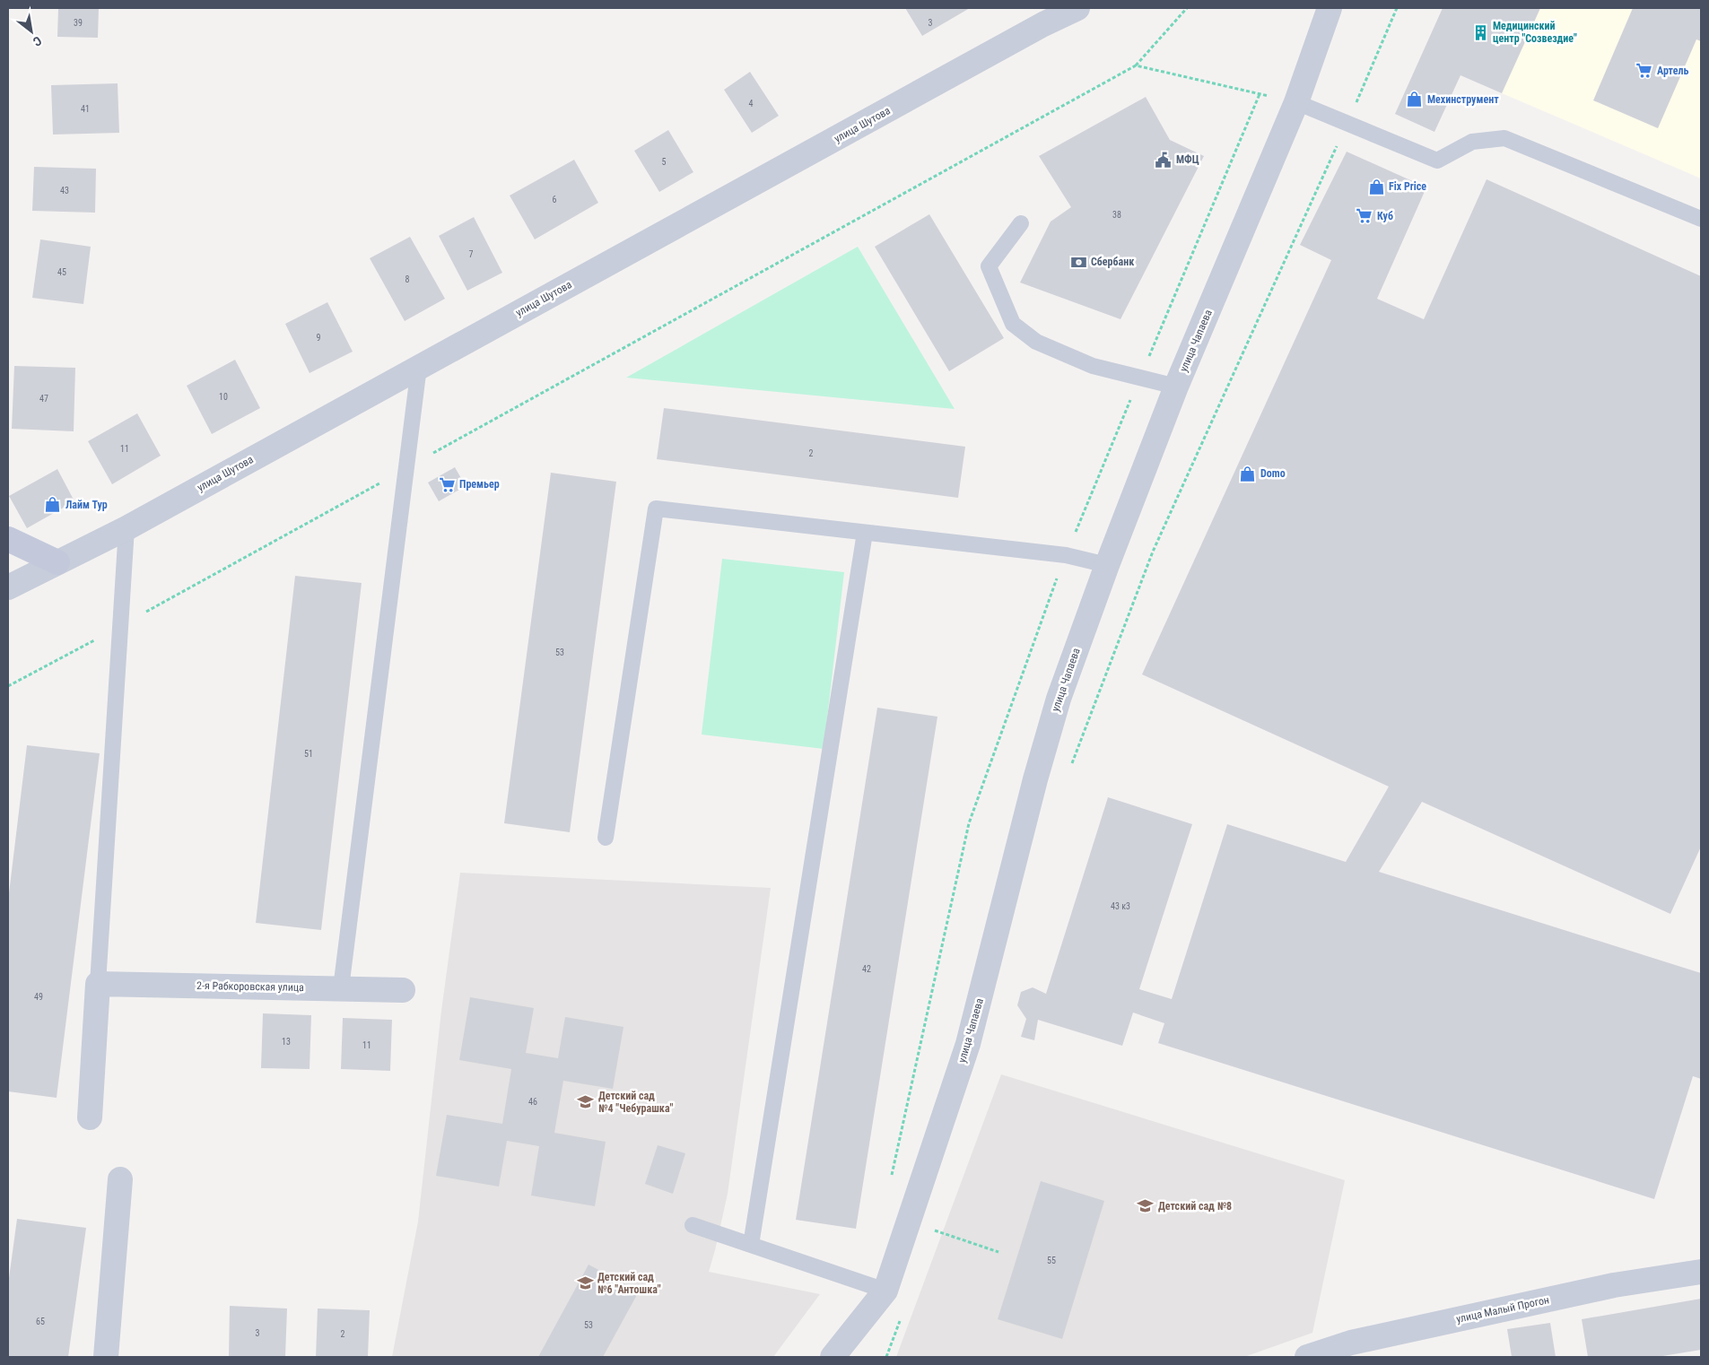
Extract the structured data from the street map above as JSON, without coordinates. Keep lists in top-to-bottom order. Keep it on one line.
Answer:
{"streets":{"street":["улица Шутова","улица Чапаева","2-я Рабкоровская улица","улица Малый Прогон"]},"places":{"building":["Медицинский центр \"Созвездие\""],"supermarket":["Артель","Куб","Премьер"],"shop":["Мехинструмент","Fix Price","Domo","Лайм Тур"],"public building":["МФЦ"],"bank":["Сбербанк"],"school or university":["Детский сад №4 \"Чебурашка\"","Детский сад №8","Детский сад №6 \"Антошка\""]},"house_numbers":["39","3","4","41","5","43","6","38","7","45","8","9","10","47","11","2","53","51","43 к3","42","49","13","11","46","55","65","53","3","2"],"north":"bottom right"}
